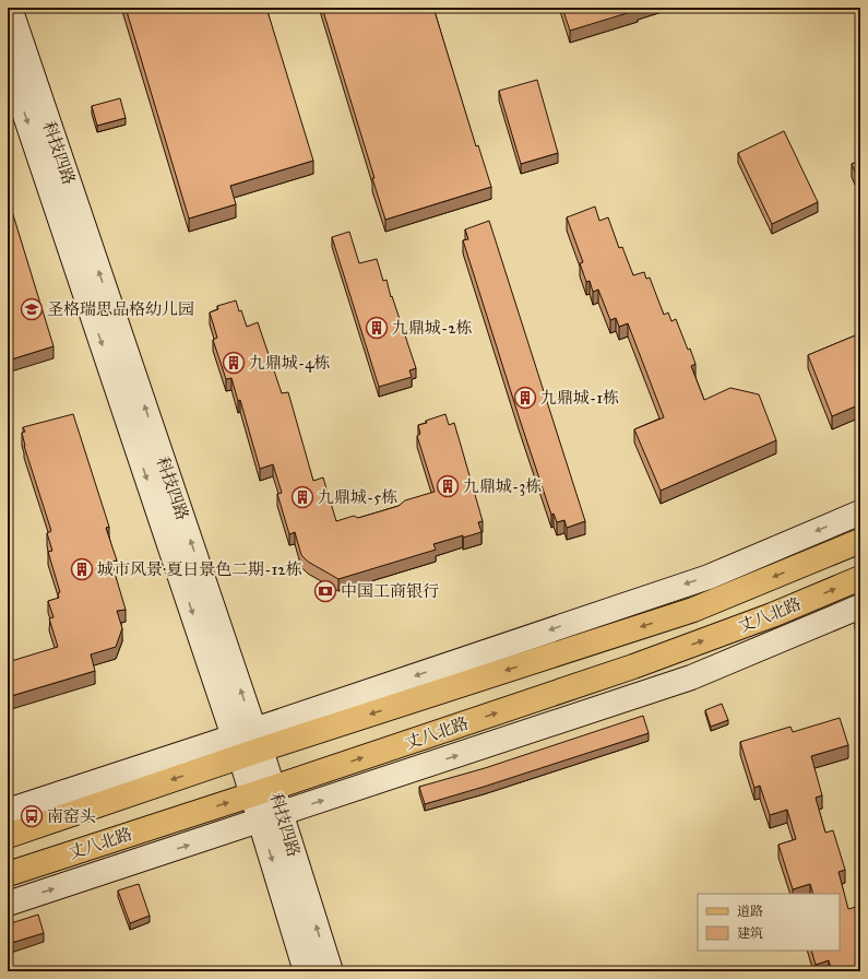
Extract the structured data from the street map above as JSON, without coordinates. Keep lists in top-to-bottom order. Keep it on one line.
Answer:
{"streets":{"main road":["丈八北路"],"street":["科技四路"]},"crossings":[["科技四路","丈八北路"]],"places":{"school or university":["圣格瑞思品格幼儿园"],"building":["九鼎城-2栋","九鼎城-4栋","九鼎城-1栋","九鼎城-3栋","九鼎城-5栋","城市风景·夏日景色二期-12栋"],"bank":["中国工商银行"],"bus stop":["南窑头"]},"legend":["道路","建筑"]}
